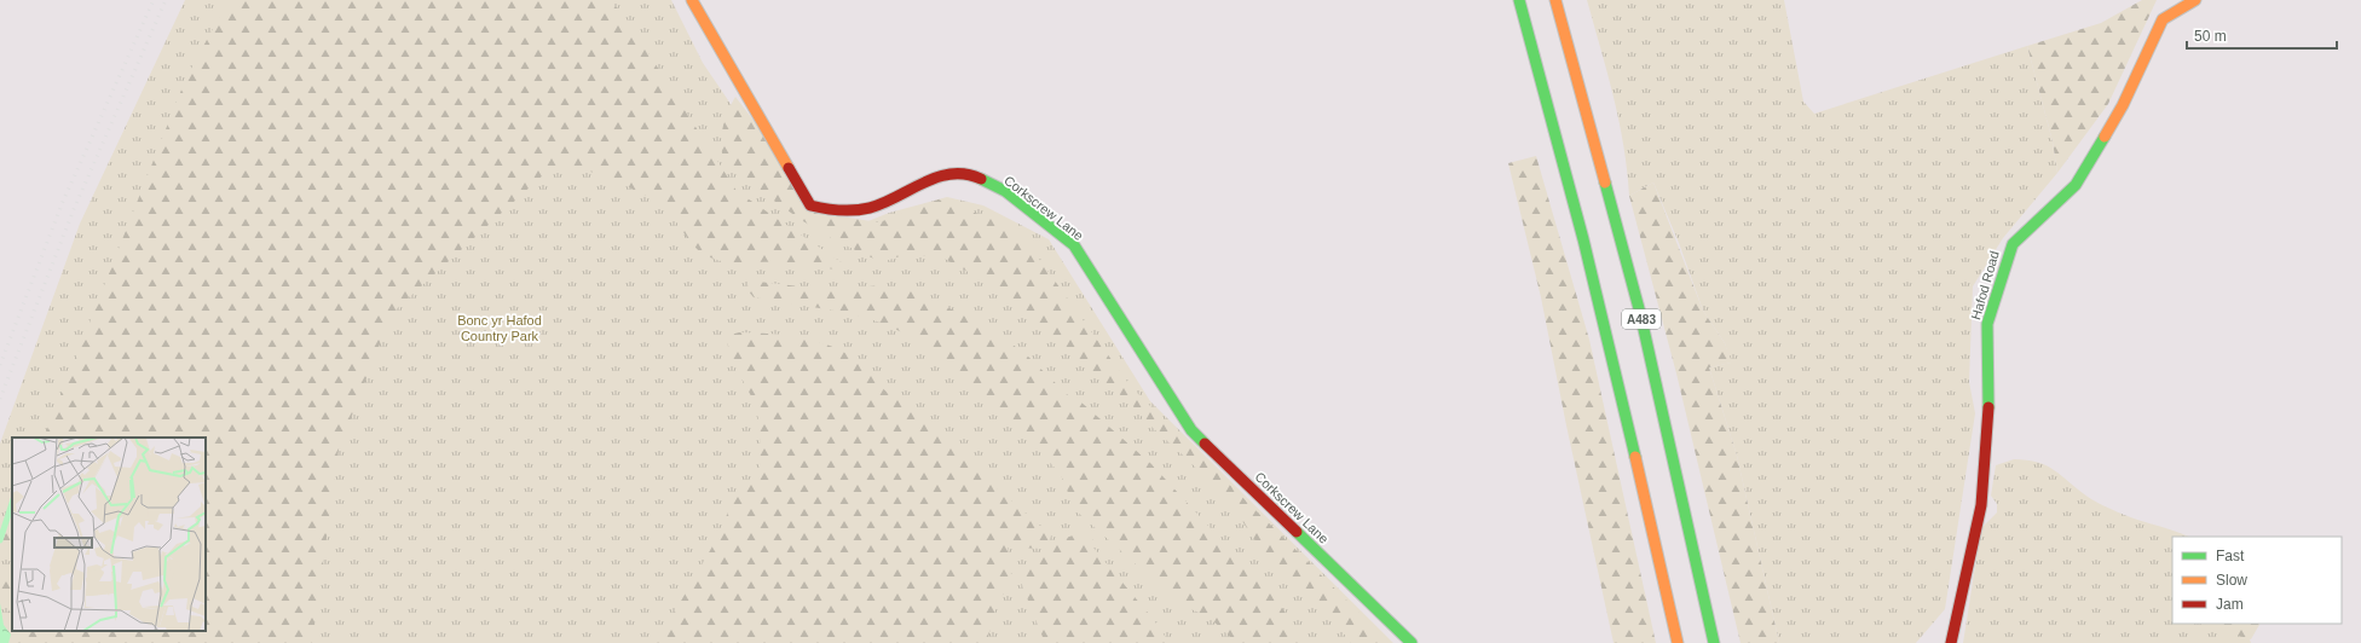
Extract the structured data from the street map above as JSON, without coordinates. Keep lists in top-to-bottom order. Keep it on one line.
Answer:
{"streets":{"main road":["Corkscrew Lane","Hafod Road","A483"]},"parks":["Bonc yr Hafod Country Park"],"legend":["Fast","Slow","Jam"],"scale_bar":"50 m"}
